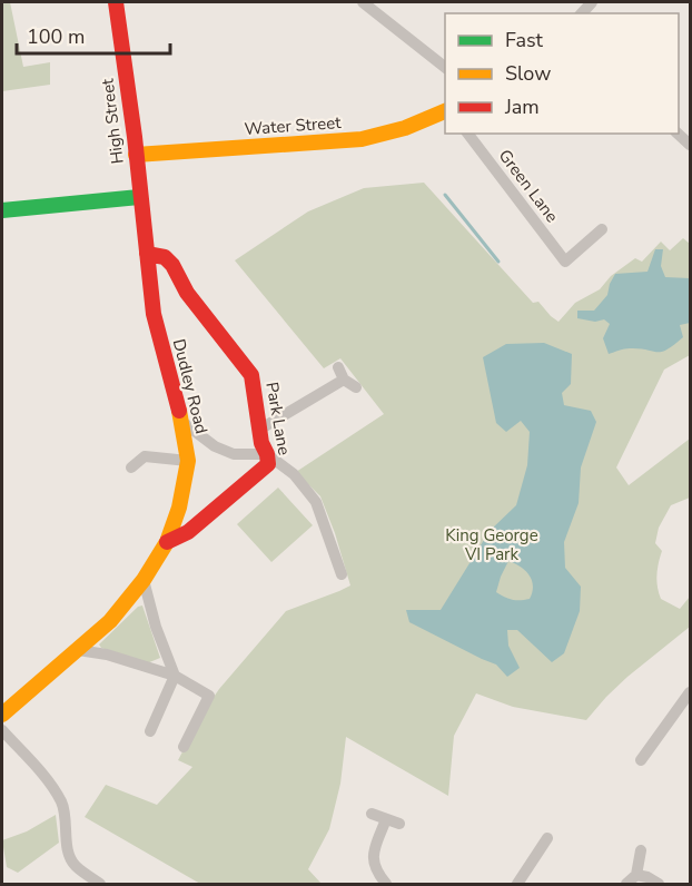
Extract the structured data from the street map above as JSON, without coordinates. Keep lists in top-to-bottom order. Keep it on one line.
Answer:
{"streets":{"street":["High Street","Water Street","Green Lane","Dudley Road","Park Lane"]},"crossings":[["High Street","Water Street"],["High Street","Dudley Road"],["Dudley Road","Park Lane"]],"parks":["King George VI Park"],"legend":["Fast","Slow","Jam"],"scale_bar":"100 m"}
